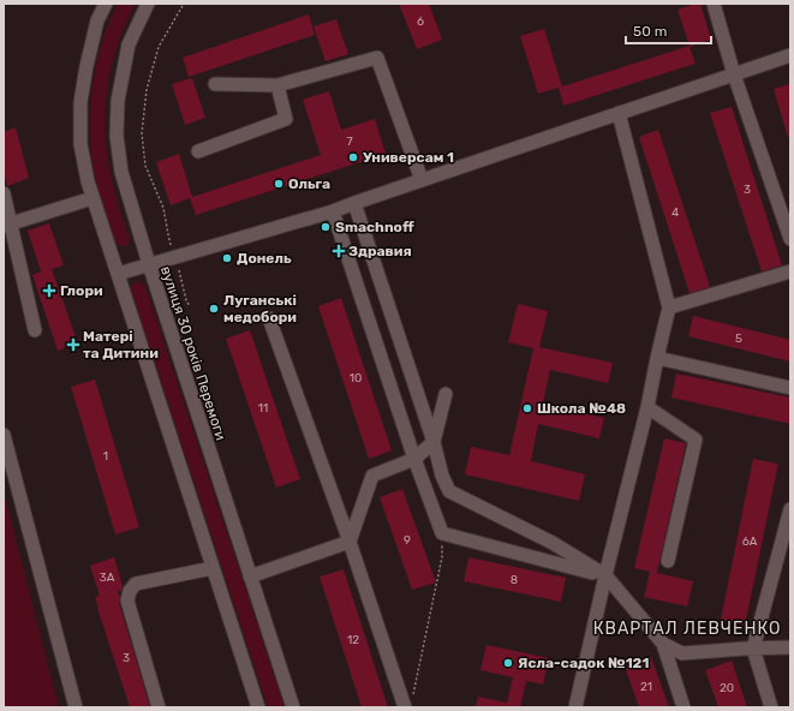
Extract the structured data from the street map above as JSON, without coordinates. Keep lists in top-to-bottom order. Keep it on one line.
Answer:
{"streets":{"street":["вулиця 30 років Перемоги"]},"districts":["КВАРТАЛ ЛЕВЧЕНКО"],"places":{"other":["Универсам 1","Ольга","Smachnoff","Донель","Луганські медобори","Школа №48","Ясла-садок №121"],"health":["Здравия","Глори","Матері та Дитини"]},"house_numbers":["6","7","3","4","5","10","11","1","9","6А","3А","8","12","3","21","20"],"scale_bar":"50 m"}
